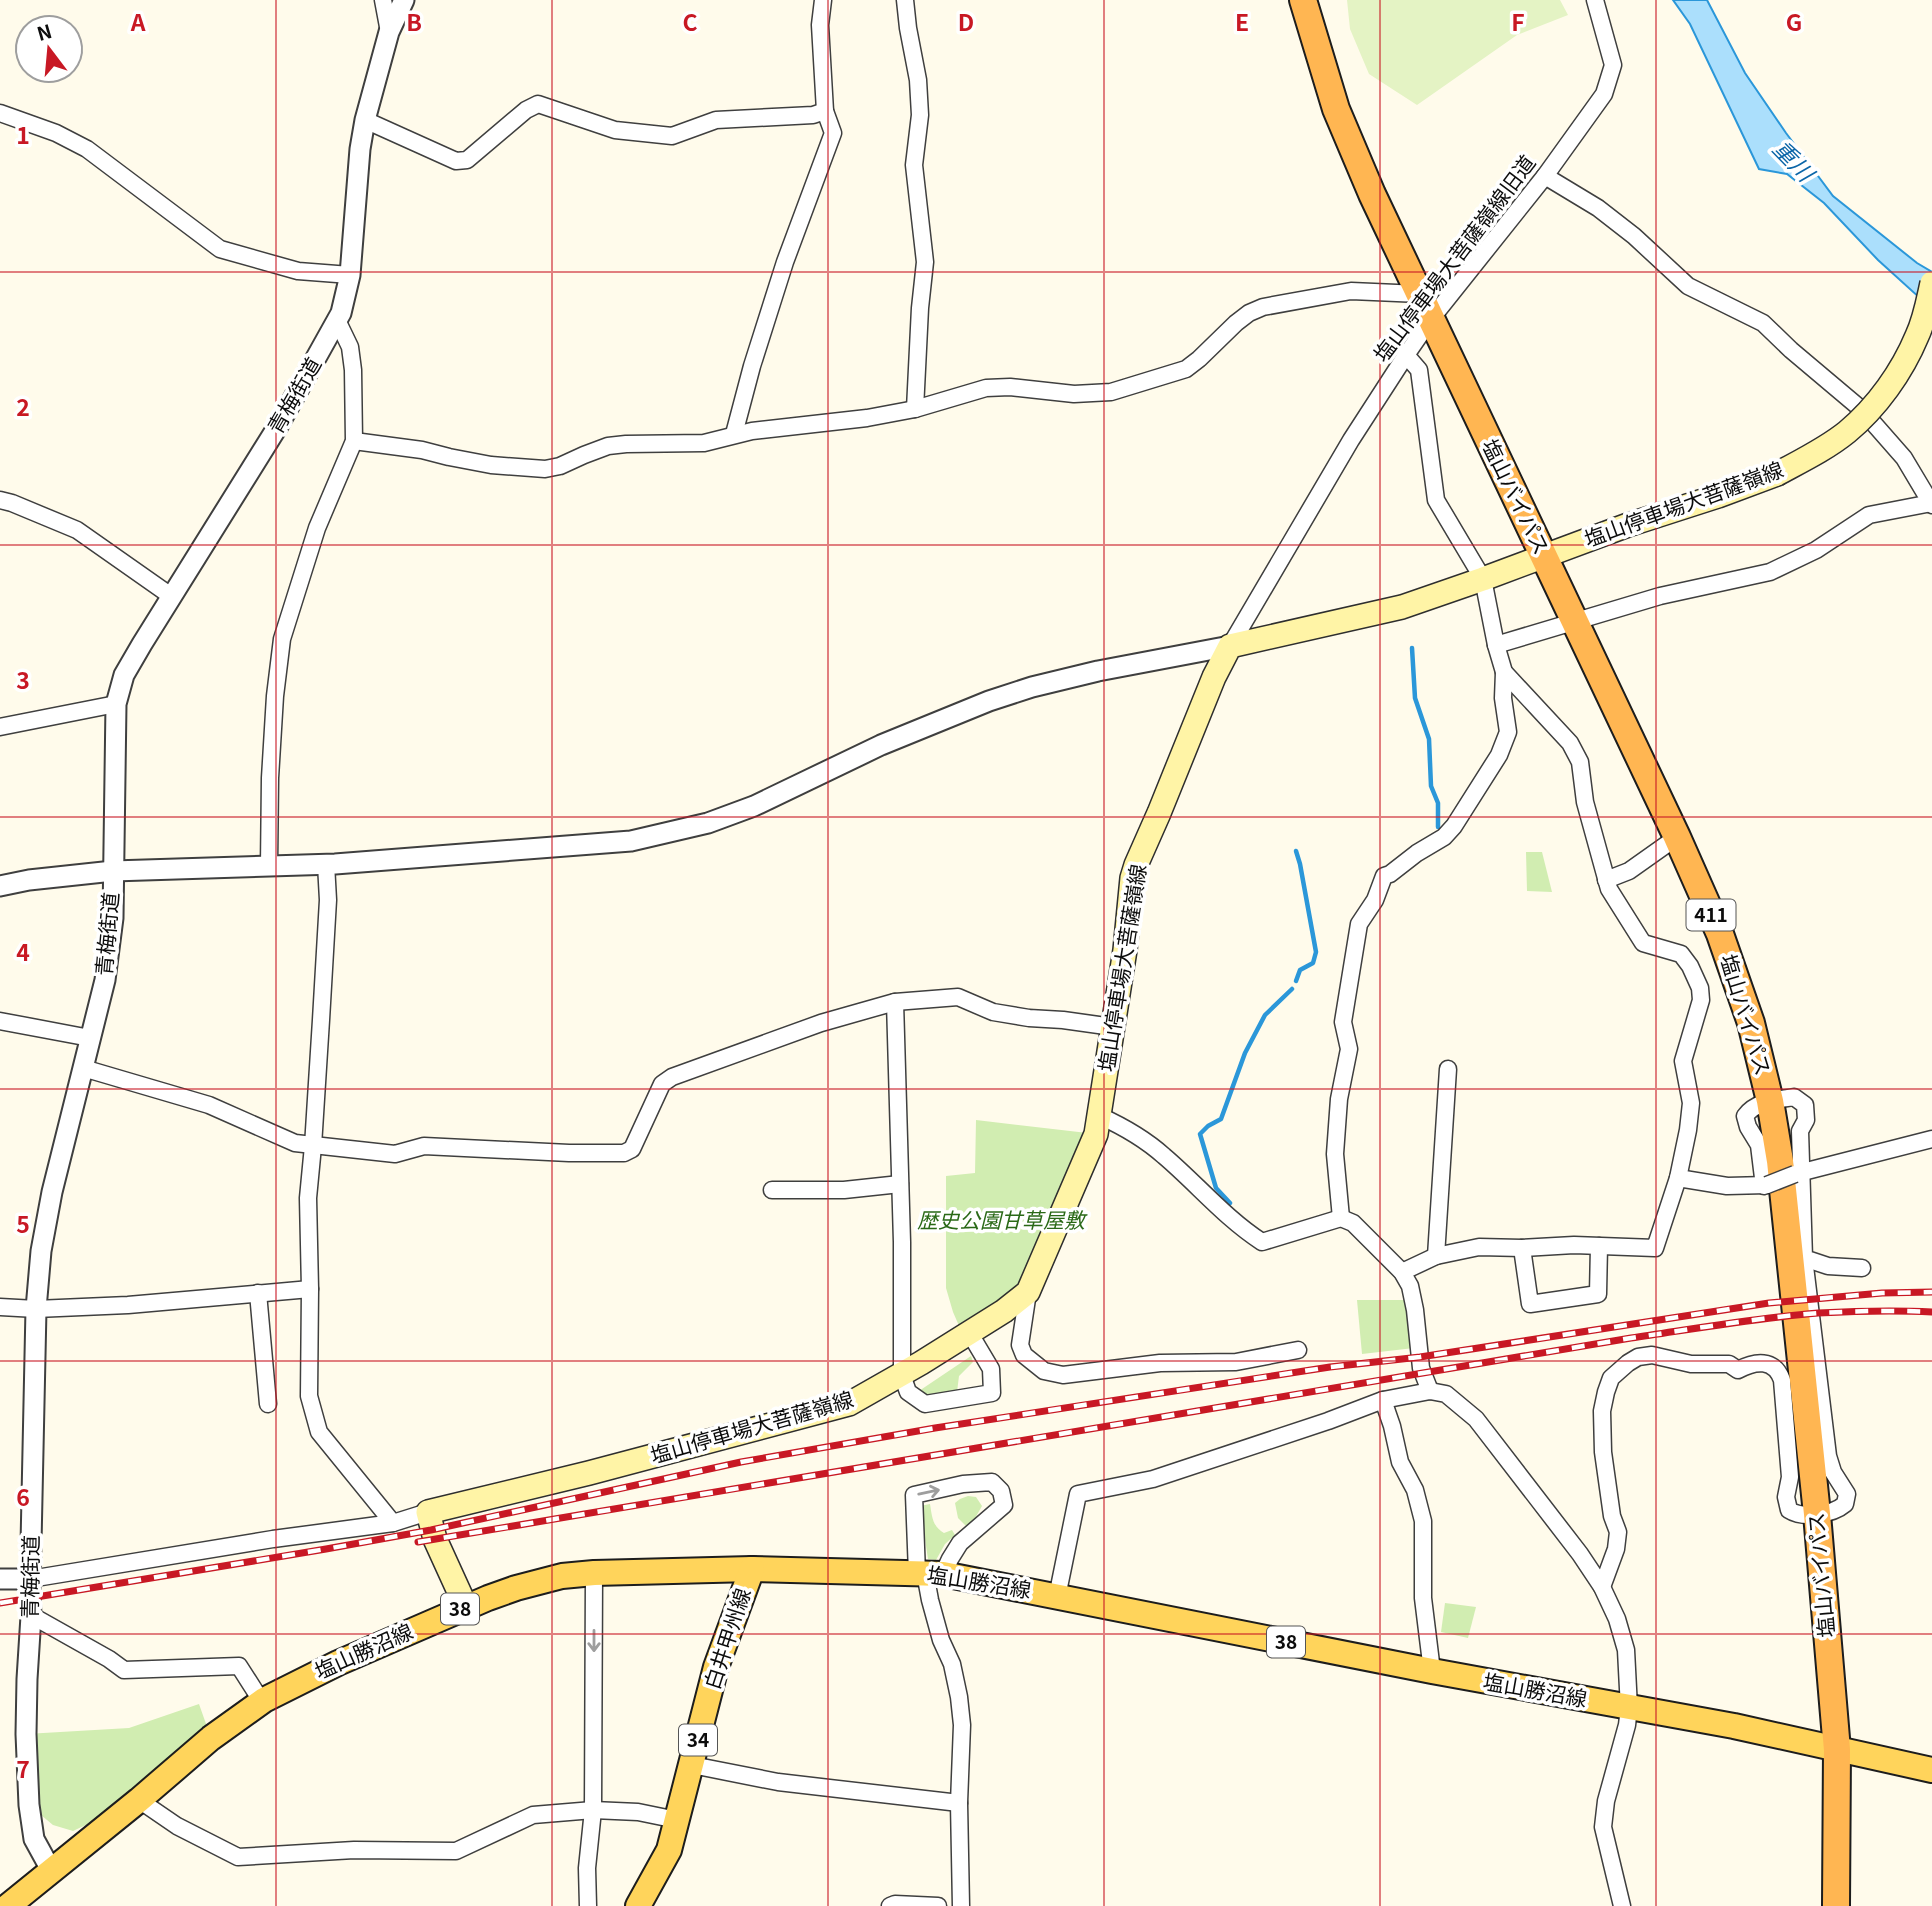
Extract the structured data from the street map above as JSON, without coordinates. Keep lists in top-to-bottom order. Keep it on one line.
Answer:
{"streets":{"highway":["塩山バイパス","411"],"main road":["塩山停車場大菩薩嶺線","塩山勝沼線","38","白井甲州線","34"],"street":["塩山停車場大菩薩嶺線旧道","青梅街道"]},"crossings":[["塩山停車場大菩薩嶺線旧道","塩山バイパス"],["塩山停車場大菩薩嶺線旧道","塩山停車場大菩薩嶺線"],["青梅街道","塩山勝沼線"],["青梅街道","38"],["塩山バイパス","塩山停車場大菩薩嶺線"],["塩山バイパス","塩山勝沼線"],["塩山勝沼線","38"],["塩山勝沼線","白井甲州線"]],"water":["重川"],"parks":["歴史公園甘草屋敷"],"north":"top","grid":{"columns":["A","B","C","D","E","F","G"],"rows":["1","2","3","4","5","6","7"]}}
